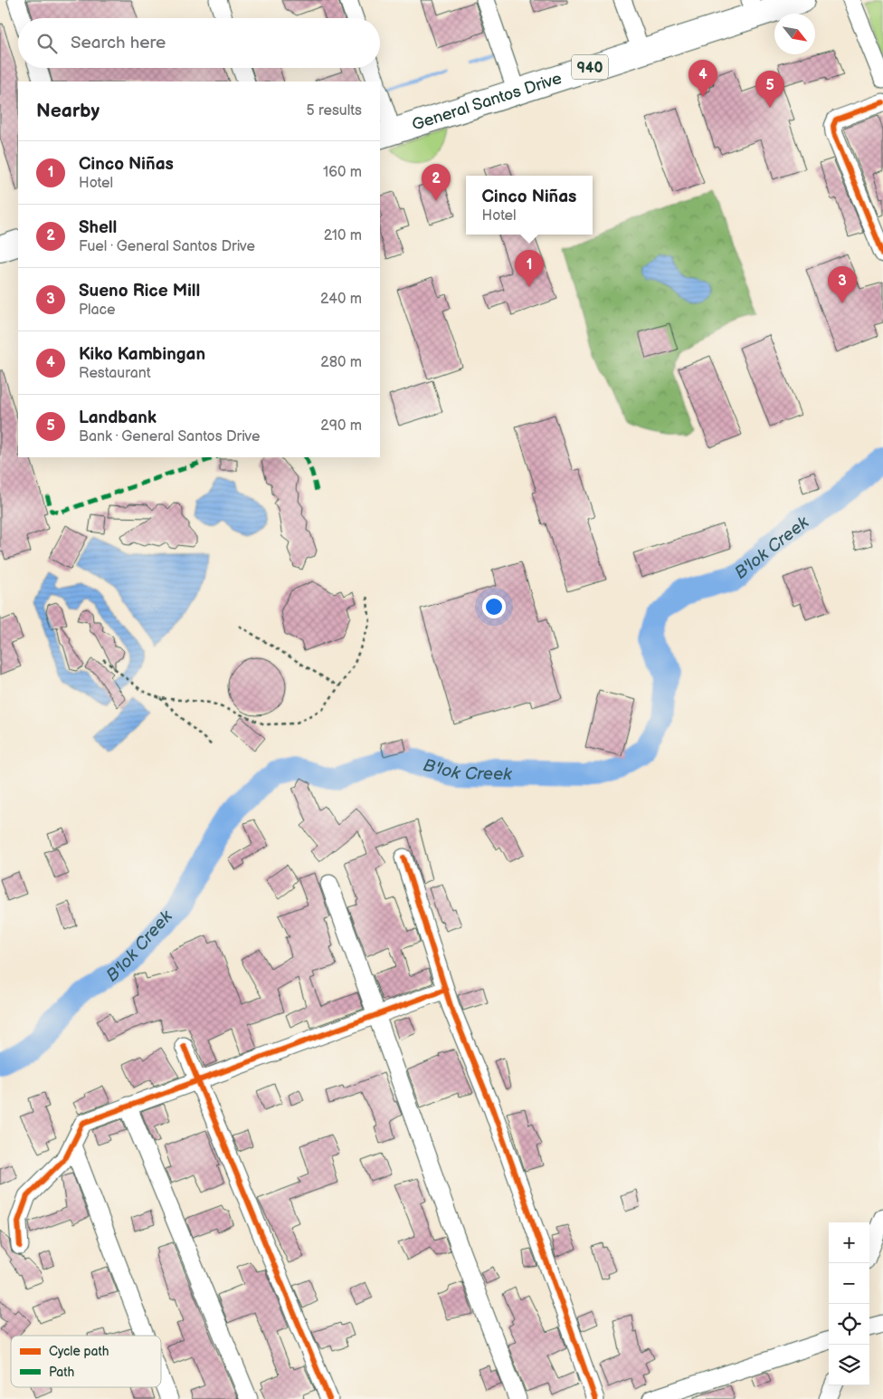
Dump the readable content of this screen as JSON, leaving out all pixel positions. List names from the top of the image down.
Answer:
{
  "streets": {
    "highway": ["940", "General Santos Drive"]
  },
  "water": ["B'lok Creek"],
  "legend": ["Cycle path", "Path"],
  "north": "bottom right",
  "page": {
    "search": "Search here",
    "pins": [
      "4",
      "5",
      "2",
      "1",
      "3"
    ],
    "heading": ["Nearby", "5 results"],
    "list": [
      {
        "mark": "1",
        "name": "Cinco Niñas",
        "note": "Hotel",
        "value": "160 m"
      },
      {
        "mark": "2",
        "name": "Shell",
        "note": "Fuel · General Santos Drive",
        "value": "210 m"
      },
      {
        "mark": "3",
        "name": "Sueno Rice Mill",
        "note": "Place",
        "value": "240 m"
      },
      {
        "mark": "4",
        "name": "Kiko Kambingan",
        "note": "Restaurant",
        "value": "280 m"
      },
      {
        "mark": "5",
        "name": "Landbank",
        "note": "Bank · General Santos Drive",
        "value": "290 m"
      }
    ],
    "popup": ["Cinco Niñas", "Hotel"],
    "map_buttons": ["+", "−"]
  }
}
